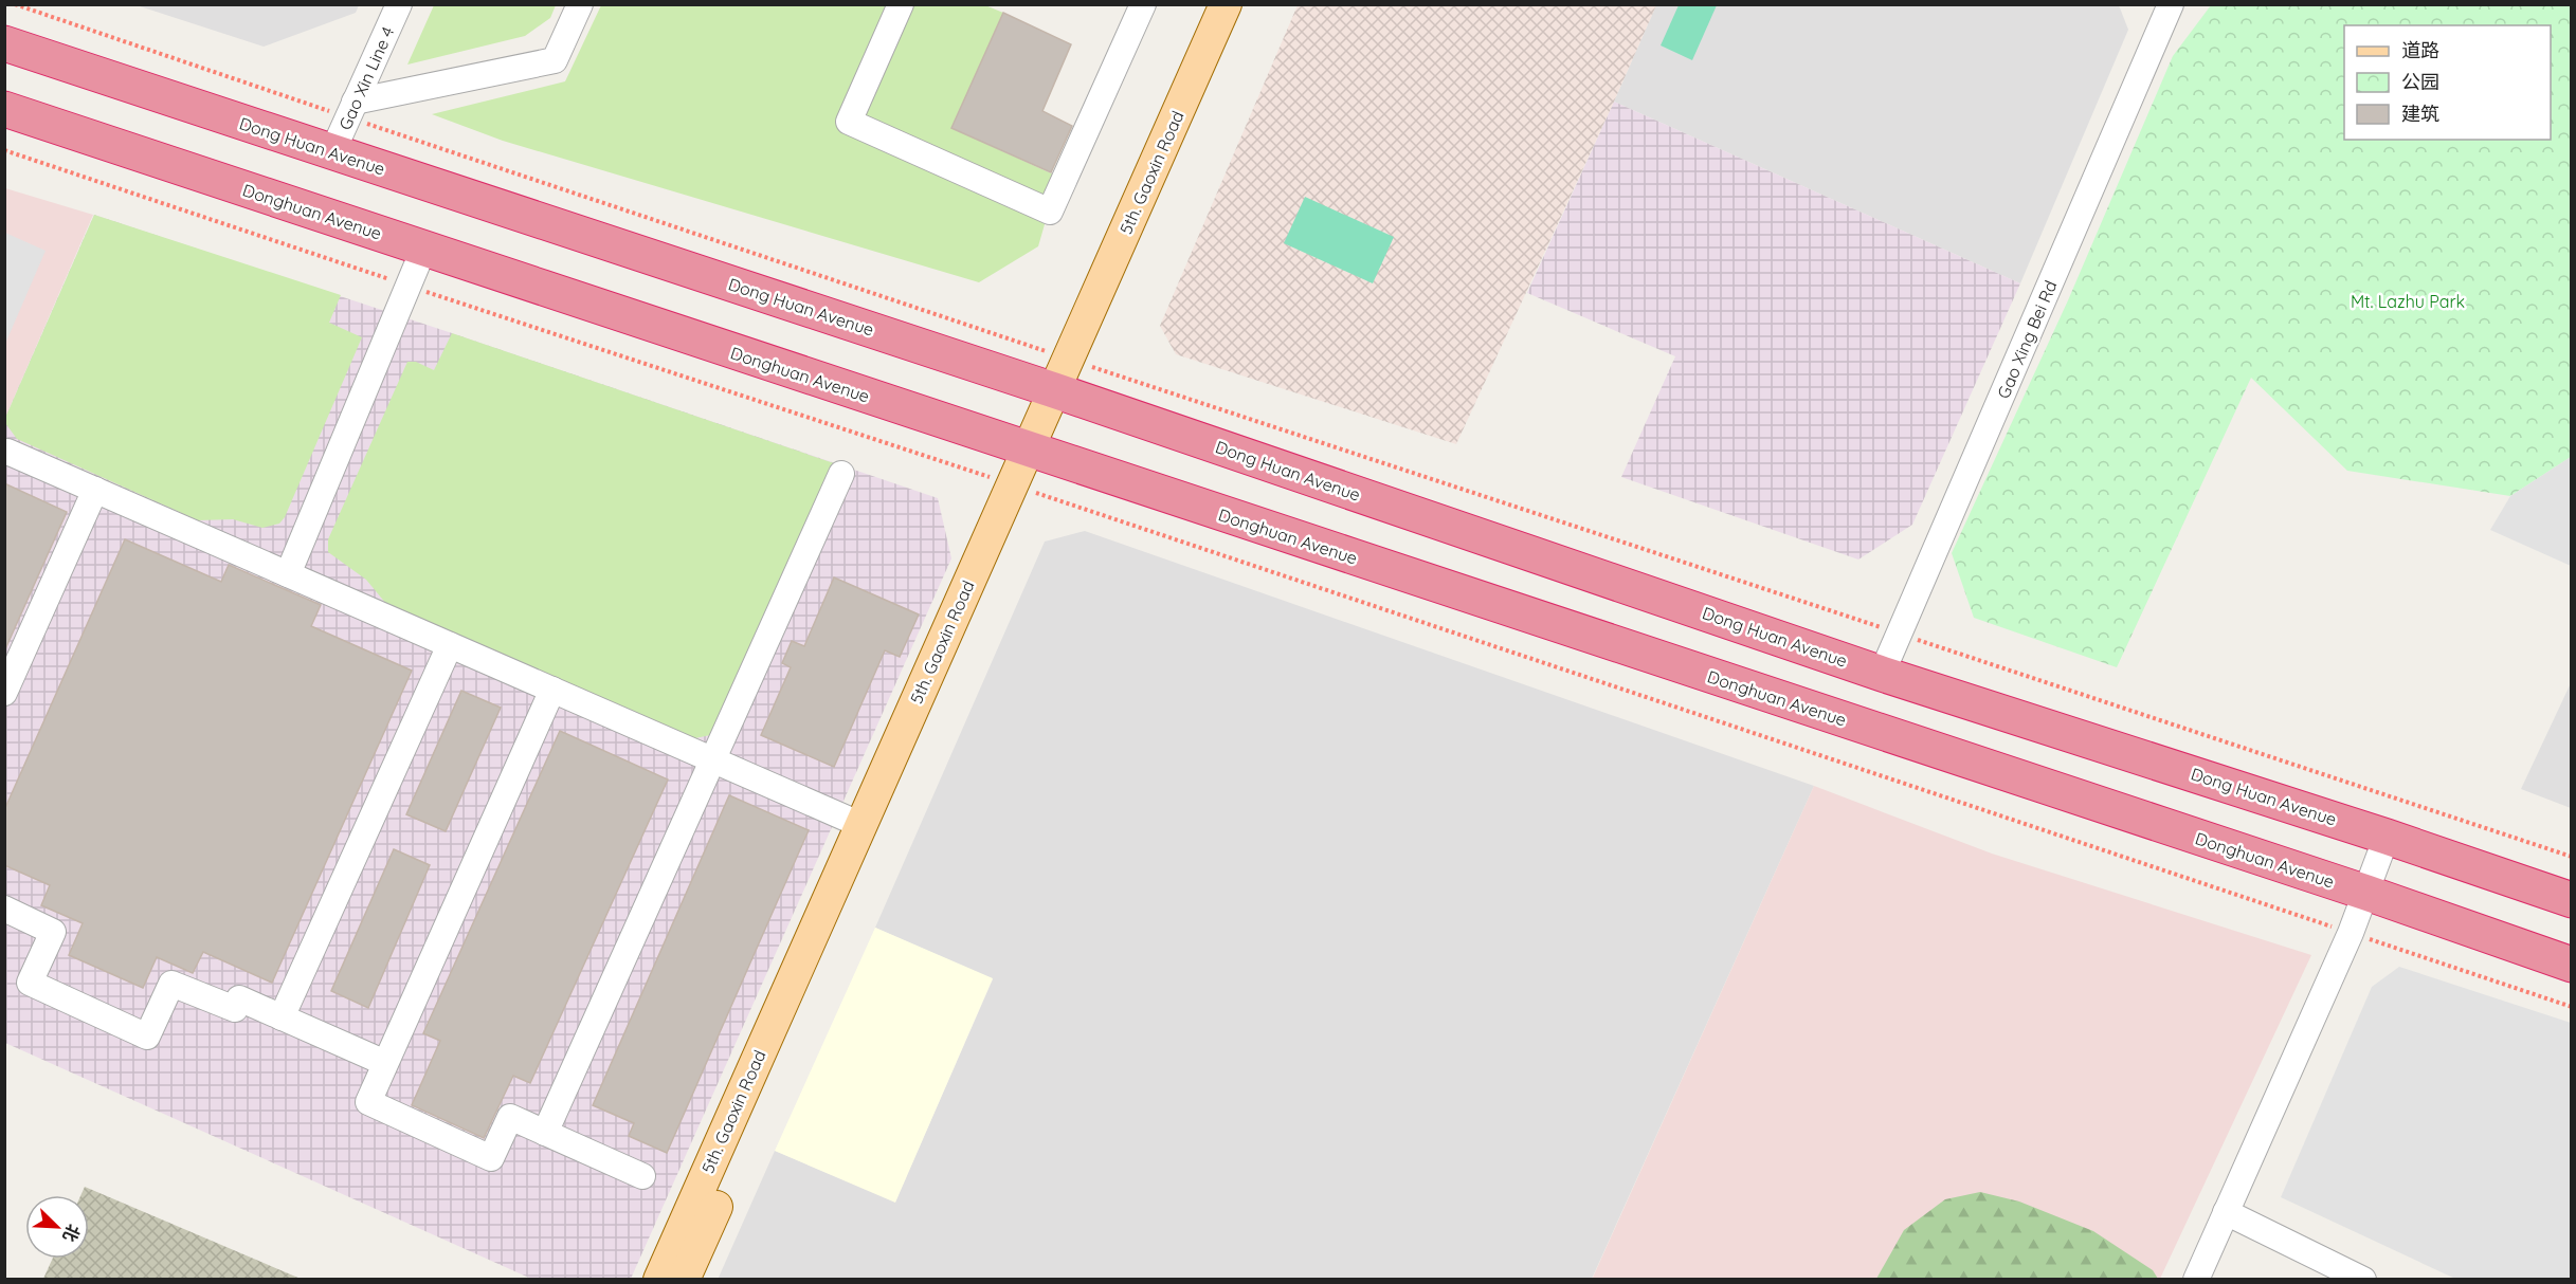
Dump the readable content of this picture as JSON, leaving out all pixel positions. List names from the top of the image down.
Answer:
{
  "streets": {
    "highway": ["Dong Huan Avenue", "Donghuan Avenue"],
    "main road": ["5th. Gaoxin Road"],
    "street": ["Gao Xin Line 4", "Gao Xing Bei Rd"]
  },
  "crossings": [
    ["Gao Xin Line 4", "Dong Huan Avenue"],
    ["Dong Huan Avenue", "5th. Gaoxin Road"],
    ["Dong Huan Avenue", "Gao Xing Bei Rd"],
    ["5th. Gaoxin Road", "Donghuan Avenue"]
  ],
  "parks": ["Mt. Lazhu Park"],
  "legend": ["道路", "公园", "建筑"],
  "north": "bottom right"
}
